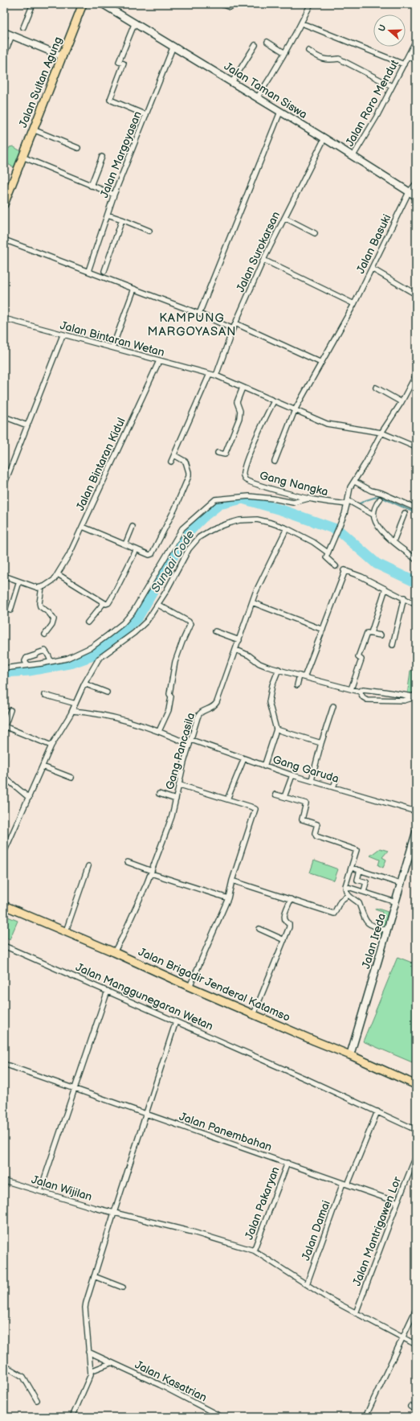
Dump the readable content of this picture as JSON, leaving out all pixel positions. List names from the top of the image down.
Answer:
{
  "streets": {
    "main road": [
      "Jalan Sultan Agung",
      "Jalan Taman Siswa",
      "Jalan Ireda",
      "Jalan Brigadir Jenderal Katamso"
    ],
    "street": [
      "Jalan Roro Mendut",
      "Jalan Margoyasan",
      "Jalan Basuki",
      "Jalan Surokarsan",
      "Jalan Bintaran Wetan",
      "Jalan Bintaran Kidul",
      "Gang Nangka",
      "Gang Pancasila",
      "Gang Garuda",
      "Jalan Manggunegaran Wetan",
      "Jalan Panembahan",
      "Jalan Wijilan",
      "Jalan Pakaryan",
      "Jalan Damai",
      "Jalan Mantrigawen Lor",
      "Jalan Kasatrian"
    ]
  },
  "crossings": [
    ["Jalan Taman Siswa", "Jalan Roro Mendut"],
    ["Jalan Taman Siswa", "Jalan Margoyasan"],
    ["Jalan Taman Siswa", "Jalan Basuki"],
    ["Jalan Taman Siswa", "Jalan Surokarsan"],
    ["Jalan Basuki", "Jalan Bintaran Wetan"],
    ["Jalan Surokarsan", "Jalan Bintaran Wetan"],
    ["Jalan Bintaran Wetan", "Jalan Bintaran Kidul"],
    ["Jalan Bintaran Wetan", "Gang Nangka"],
    ["Gang Pancasila", "Gang Garuda"],
    ["Gang Pancasila", "Jalan Brigadir Jenderal Katamso"],
    ["Jalan Ireda", "Jalan Brigadir Jenderal Katamso"],
    ["Jalan Manggunegaran Wetan", "Jalan Damai"],
    ["Jalan Panembahan", "Jalan Pakaryan"],
    ["Jalan Panembahan", "Jalan Damai"],
    ["Jalan Panembahan", "Jalan Mantrigawen Lor"],
    ["Jalan Wijilan", "Jalan Pakaryan"],
    ["Jalan Wijilan", "Jalan Damai"],
    ["Jalan Wijilan", "Jalan Mantrigawen Lor"]
  ],
  "districts": ["KAMPUNG MARGOYASAN"],
  "water": ["Sungai Code"],
  "north": "left"
}
